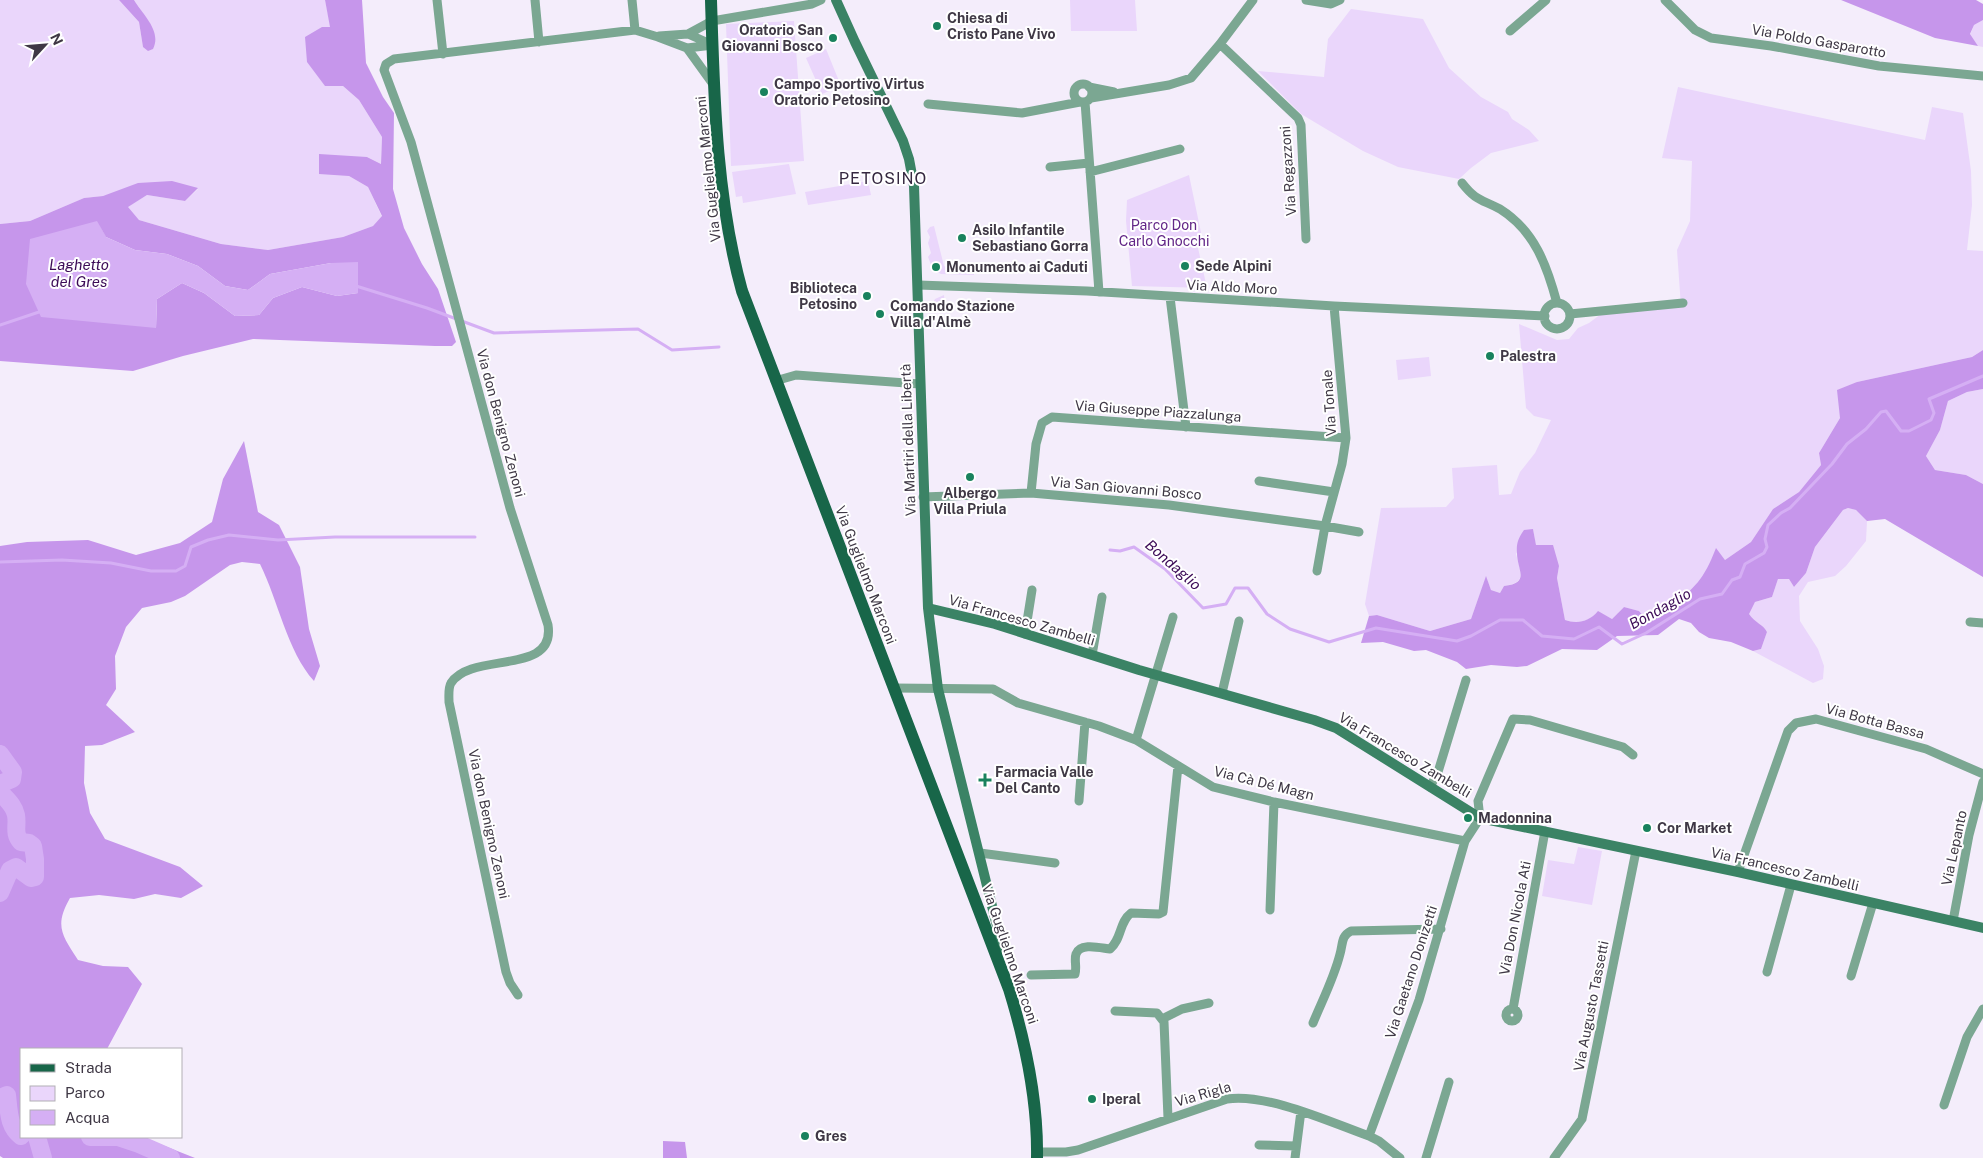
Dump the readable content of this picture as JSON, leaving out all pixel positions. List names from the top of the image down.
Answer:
{
  "streets": {
    "main road": ["Via Guglielmo Marconi", "Via Martiri della Libertà", "Via Francesco Zambelli"],
    "street": [
      "Via Poldo Gasparotto",
      "Via Regazzoni",
      "Via Aldo Moro",
      "Via Tonale",
      "Via Giuseppe Piazzalunga",
      "Via don Benigno Zenoni",
      "Via San Giovanni Bosco",
      "Via Botta Bassa",
      "Via Cà Dé Magn",
      "Via Lepanto",
      "Via Don Nicola Ati",
      "Via Gaetano Donizetti",
      "Via Augusto Tassetti",
      "Via Rigla"
    ]
  },
  "crossings": [
    ["Via Guglielmo Marconi", "Via don Benigno Zenoni"],
    ["Via Guglielmo Marconi", "Via Martiri della Libertà"],
    ["Via Guglielmo Marconi", "Via Cà Dé Magn"],
    ["Via Guglielmo Marconi", "Via Rigla"],
    ["Via Aldo Moro", "Via Tonale"],
    ["Via Aldo Moro", "Via Martiri della Libertà"],
    ["Via Tonale", "Via Giuseppe Piazzalunga"],
    ["Via Tonale", "Via San Giovanni Bosco"],
    ["Via Giuseppe Piazzalunga", "Via San Giovanni Bosco"],
    ["Via Martiri della Libertà", "Via San Giovanni Bosco"],
    ["Via Martiri della Libertà", "Via Francesco Zambelli"],
    ["Via Martiri della Libertà", "Via Cà Dé Magn"],
    ["Via Francesco Zambelli", "Via Botta Bassa"],
    ["Via Francesco Zambelli", "Via Lepanto"],
    ["Via Francesco Zambelli", "Via Don Nicola Ati"],
    ["Via Francesco Zambelli", "Via Gaetano Donizetti"],
    ["Via Francesco Zambelli", "Via Augusto Tassetti"],
    ["Via Cà Dé Magn", "Via Gaetano Donizetti"],
    ["Via Gaetano Donizetti", "Via Rigla"]
  ],
  "districts": ["PETOSINO"],
  "water": ["Laghetto del Gres", "Bondaglio"],
  "parks": ["Parco Don Carlo Gnocchi"],
  "places": {
    "other": [
      "Chiesa di Cristo Pane Vivo",
      "Oratorio San Giovanni Bosco",
      "Campo Sportivo Virtus Oratorio Petosino",
      "Asilo Infantile Sebastiano Gorra",
      "Sede Alpini",
      "Monumento ai Caduti",
      "Biblioteca Petosino",
      "Comando Stazione Villa d'Almè",
      "Palestra",
      "Albergo Villa Priula",
      "Madonnina",
      "Cor Market",
      "Iperal",
      "Gres"
    ],
    "health": ["Farmacia Valle Del Canto"]
  },
  "legend": ["Strada", "Parco", "Acqua"],
  "north": "top right"
}
